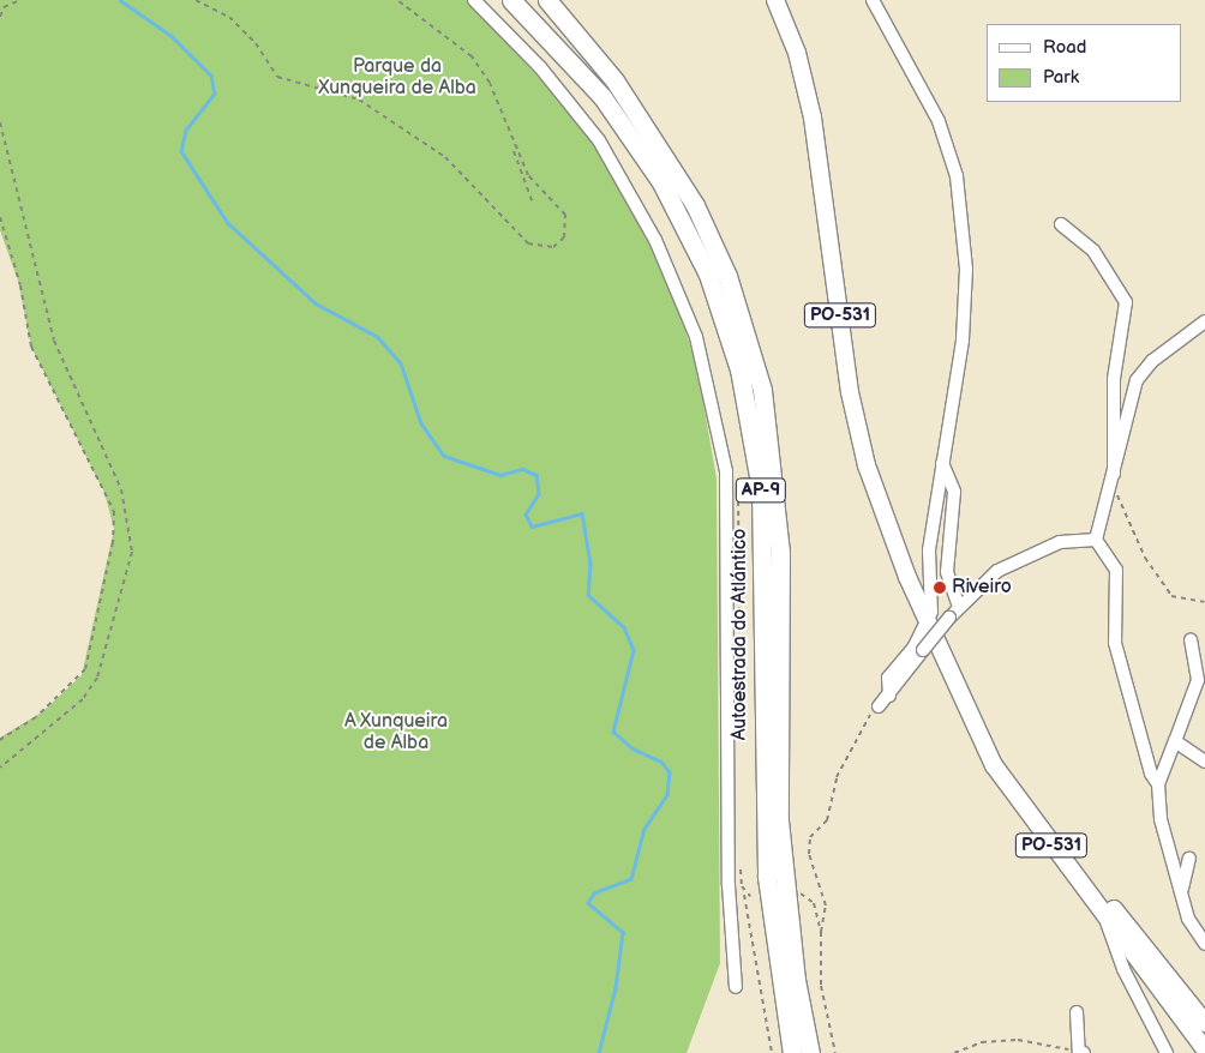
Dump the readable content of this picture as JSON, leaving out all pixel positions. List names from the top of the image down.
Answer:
{
  "streets": {
    "highway": ["AP-9", "Autoestrada do Atlántico"],
    "main road": ["PO-531"]
  },
  "parks": ["Parque da Xunqueira de Alba", "A Xunqueira de Alba"],
  "places": ["Riveiro"],
  "legend": ["Road", "Park"]
}
